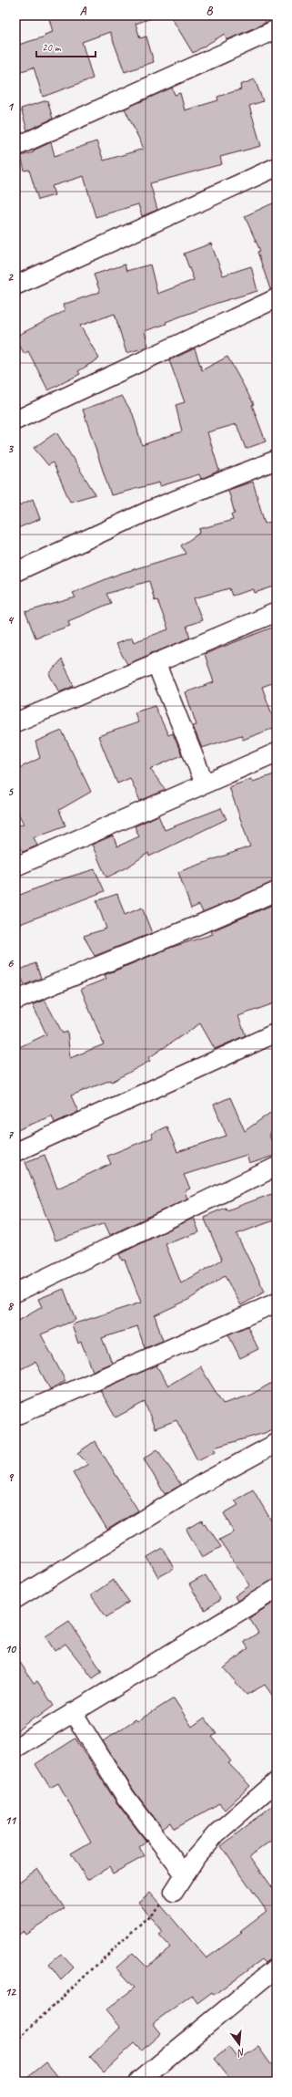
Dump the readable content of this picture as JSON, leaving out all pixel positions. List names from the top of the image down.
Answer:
{
  "scale_bar": "20 m",
  "north": "bottom",
  "grid": {
    "columns": ["A", "B"],
    "rows": [
      "1",
      "2",
      "3",
      "4",
      "5",
      "6",
      "7",
      "8",
      "9",
      "10",
      "11",
      "12"
    ]
  }
}
